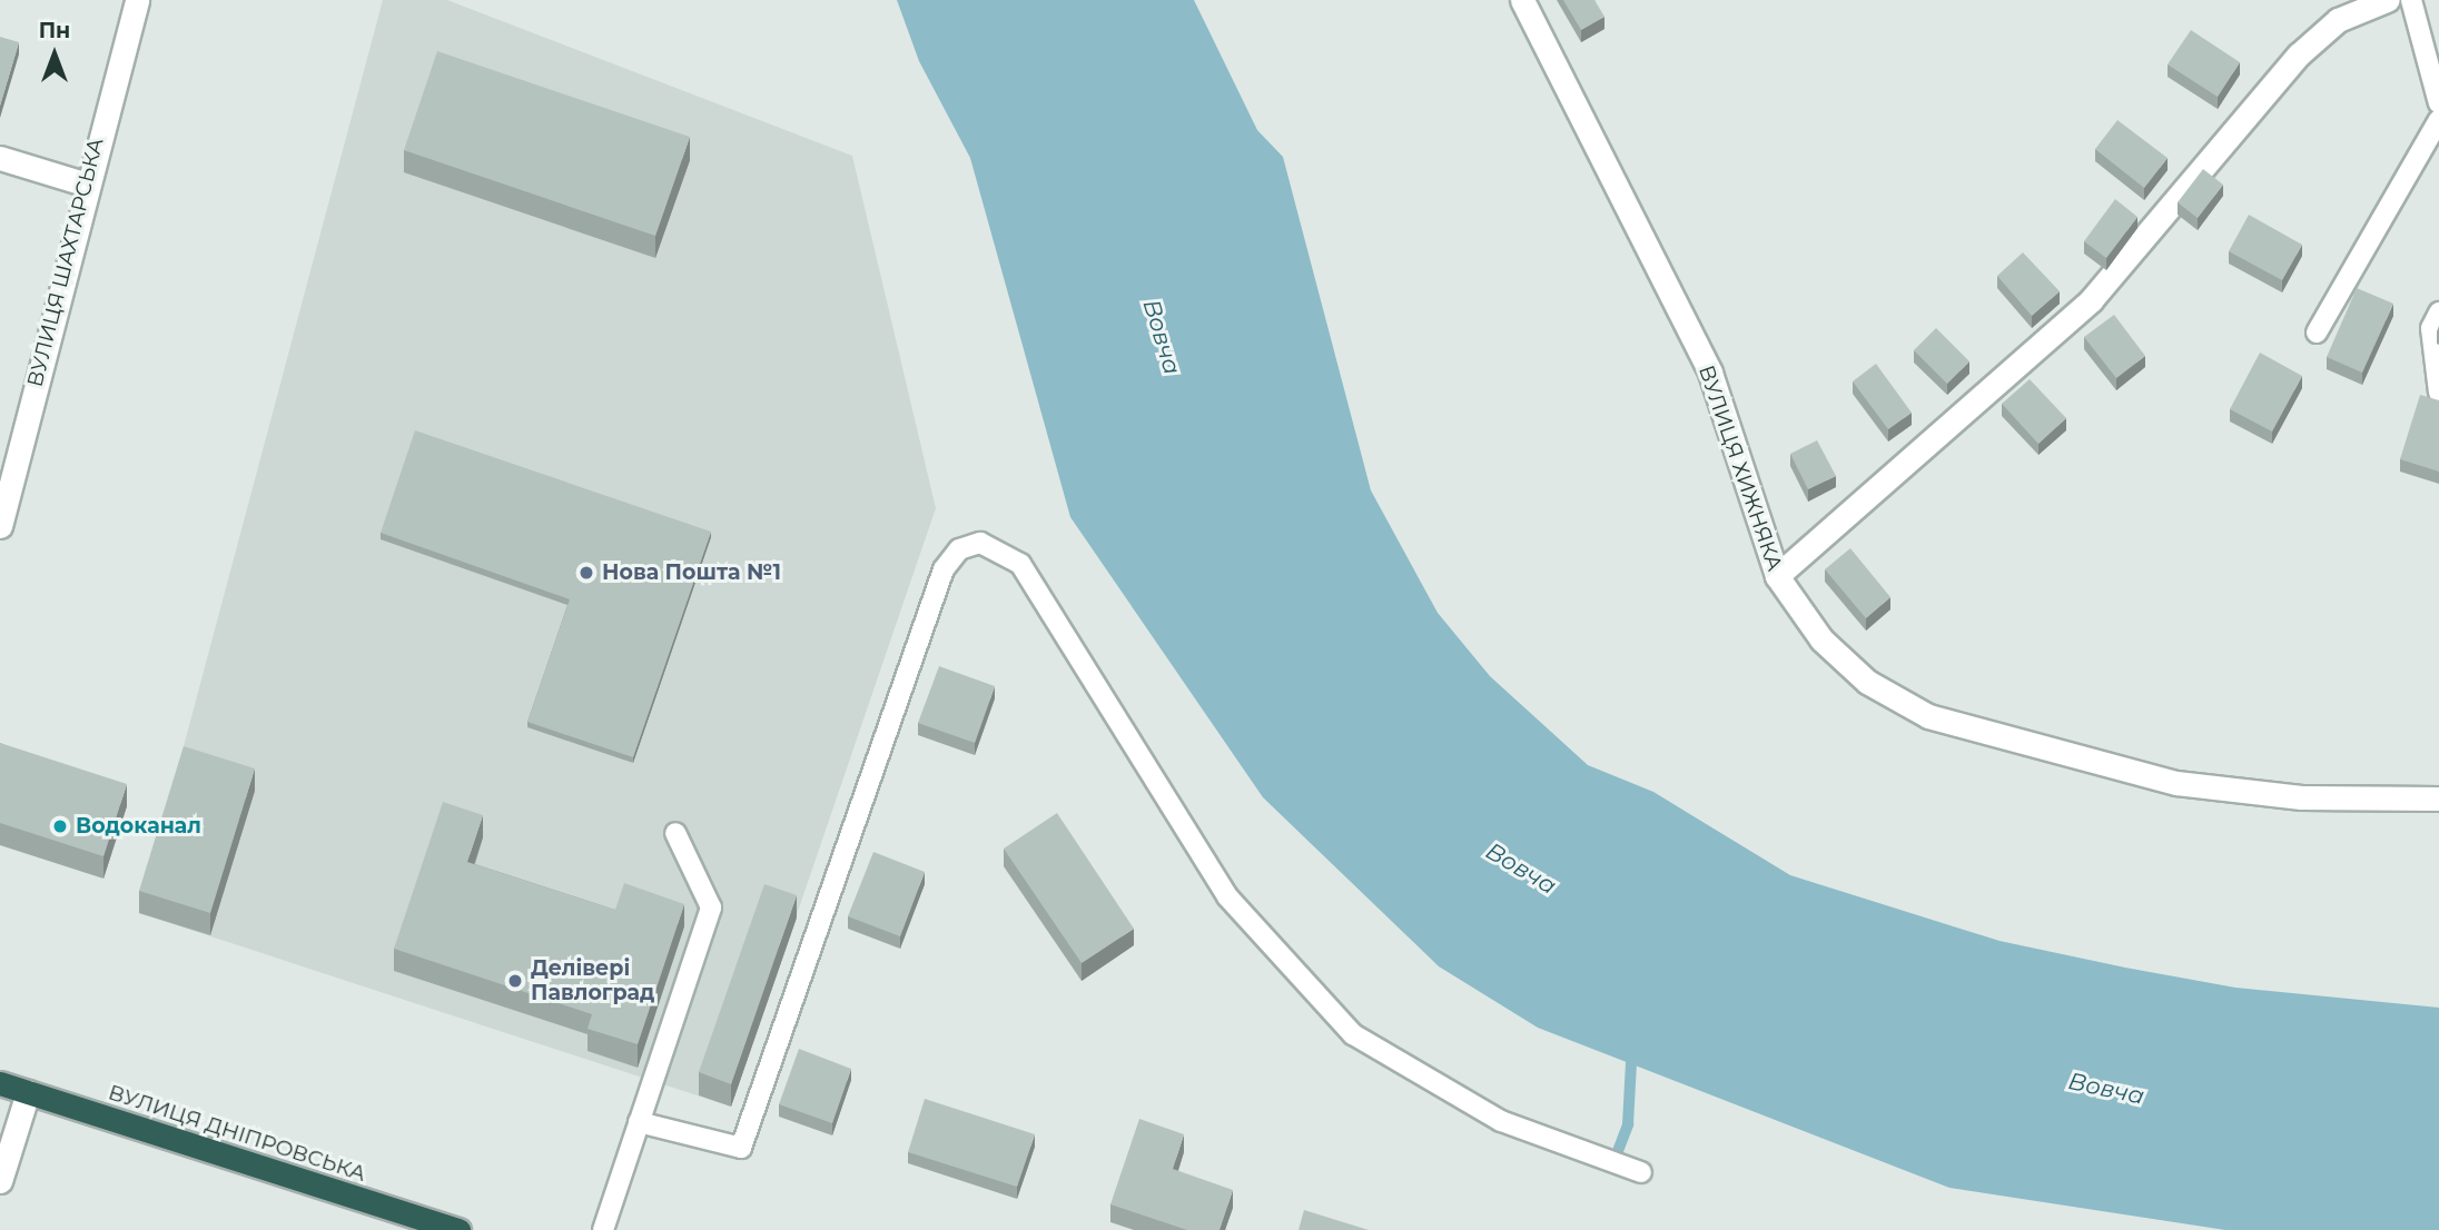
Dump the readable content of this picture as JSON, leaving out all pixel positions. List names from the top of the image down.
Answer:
{
  "streets": {
    "highway": ["ВУЛИЦЯ ДНІПРОВСЬКА"],
    "street": ["ВУЛИЦЯ ШАХТАРСЬКА", "ВУЛИЦЯ ХИЖНЯКА"]
  },
  "water": ["Вовча"],
  "places": ["Нова Пошта №1", "Водоканал", "Делівері Павлоград"],
  "north": "top"
}
